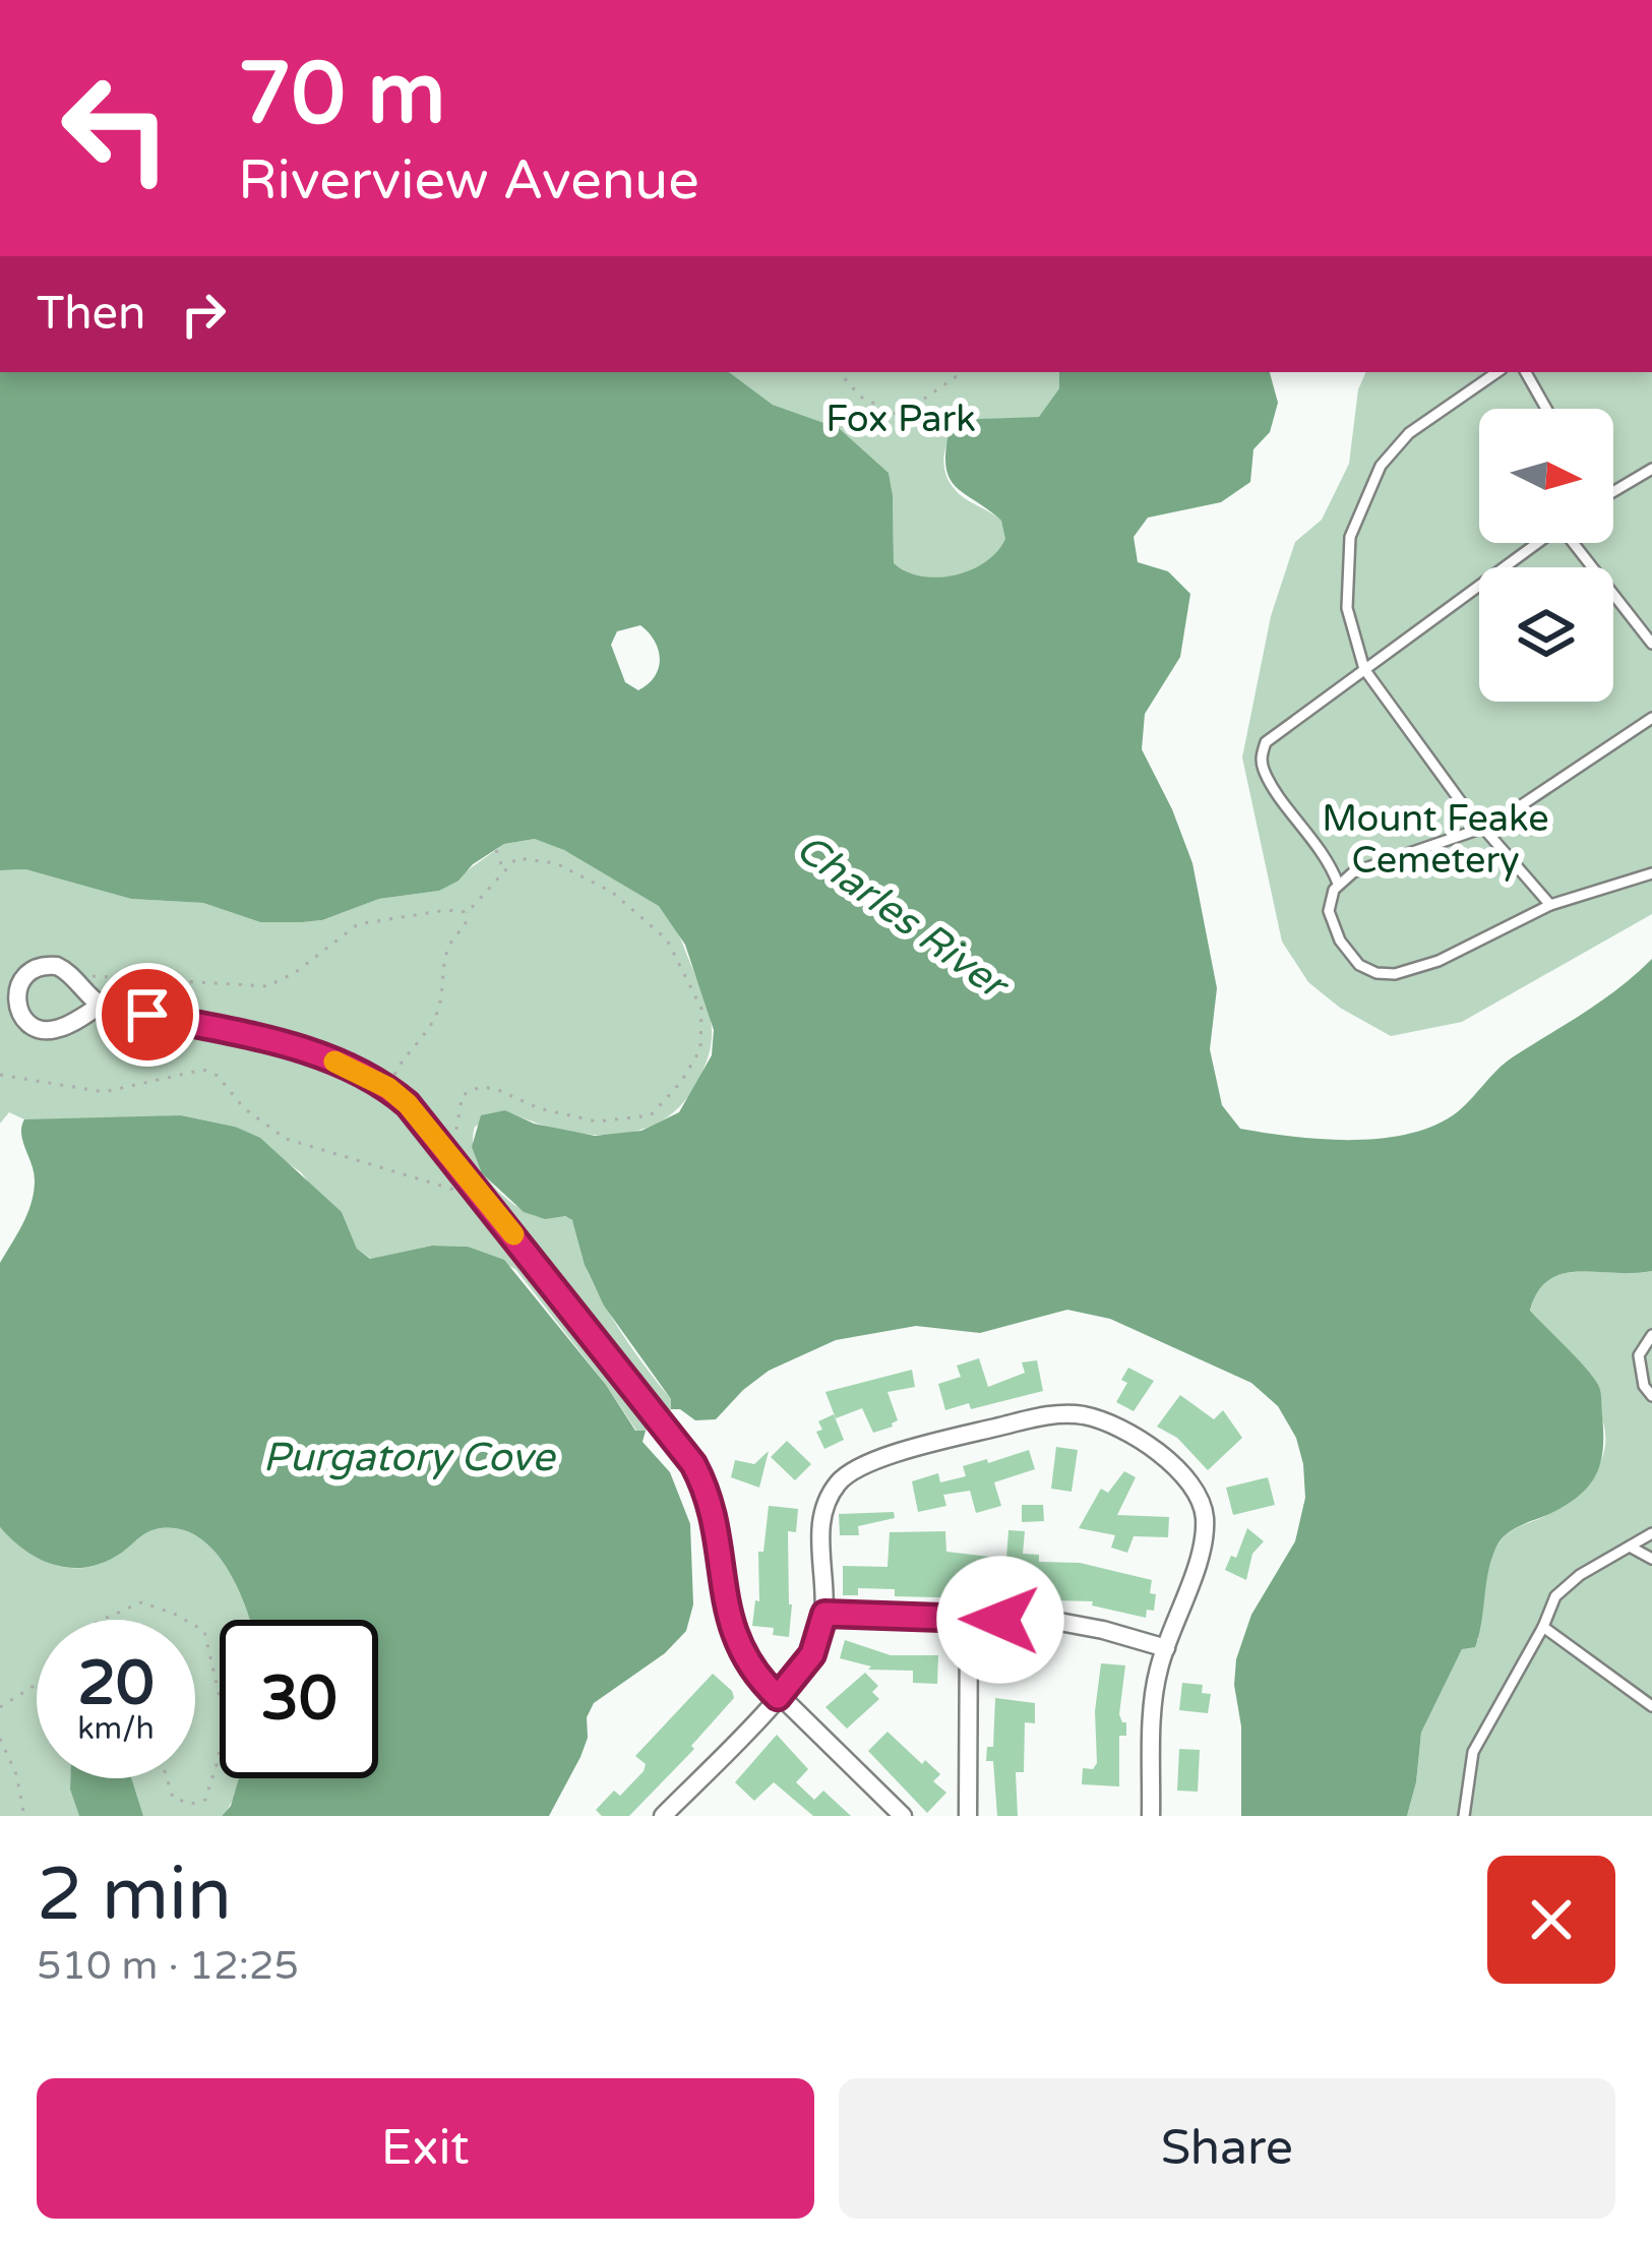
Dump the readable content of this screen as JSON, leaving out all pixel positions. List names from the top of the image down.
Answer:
{
  "water": ["Charles River", "Purgatory Cove"],
  "parks": ["Fox Park", "Mount Feake Cemetery"],
  "north": "right",
  "page": {
    "turn": ["70 m", "Riverview Avenue"],
    "then": "Then",
    "speed": "20 km/h",
    "limit": "30",
    "heading": ["2 min", "510 m · 12:25"],
    "buttons": ["Exit", "Share"]
  }
}
